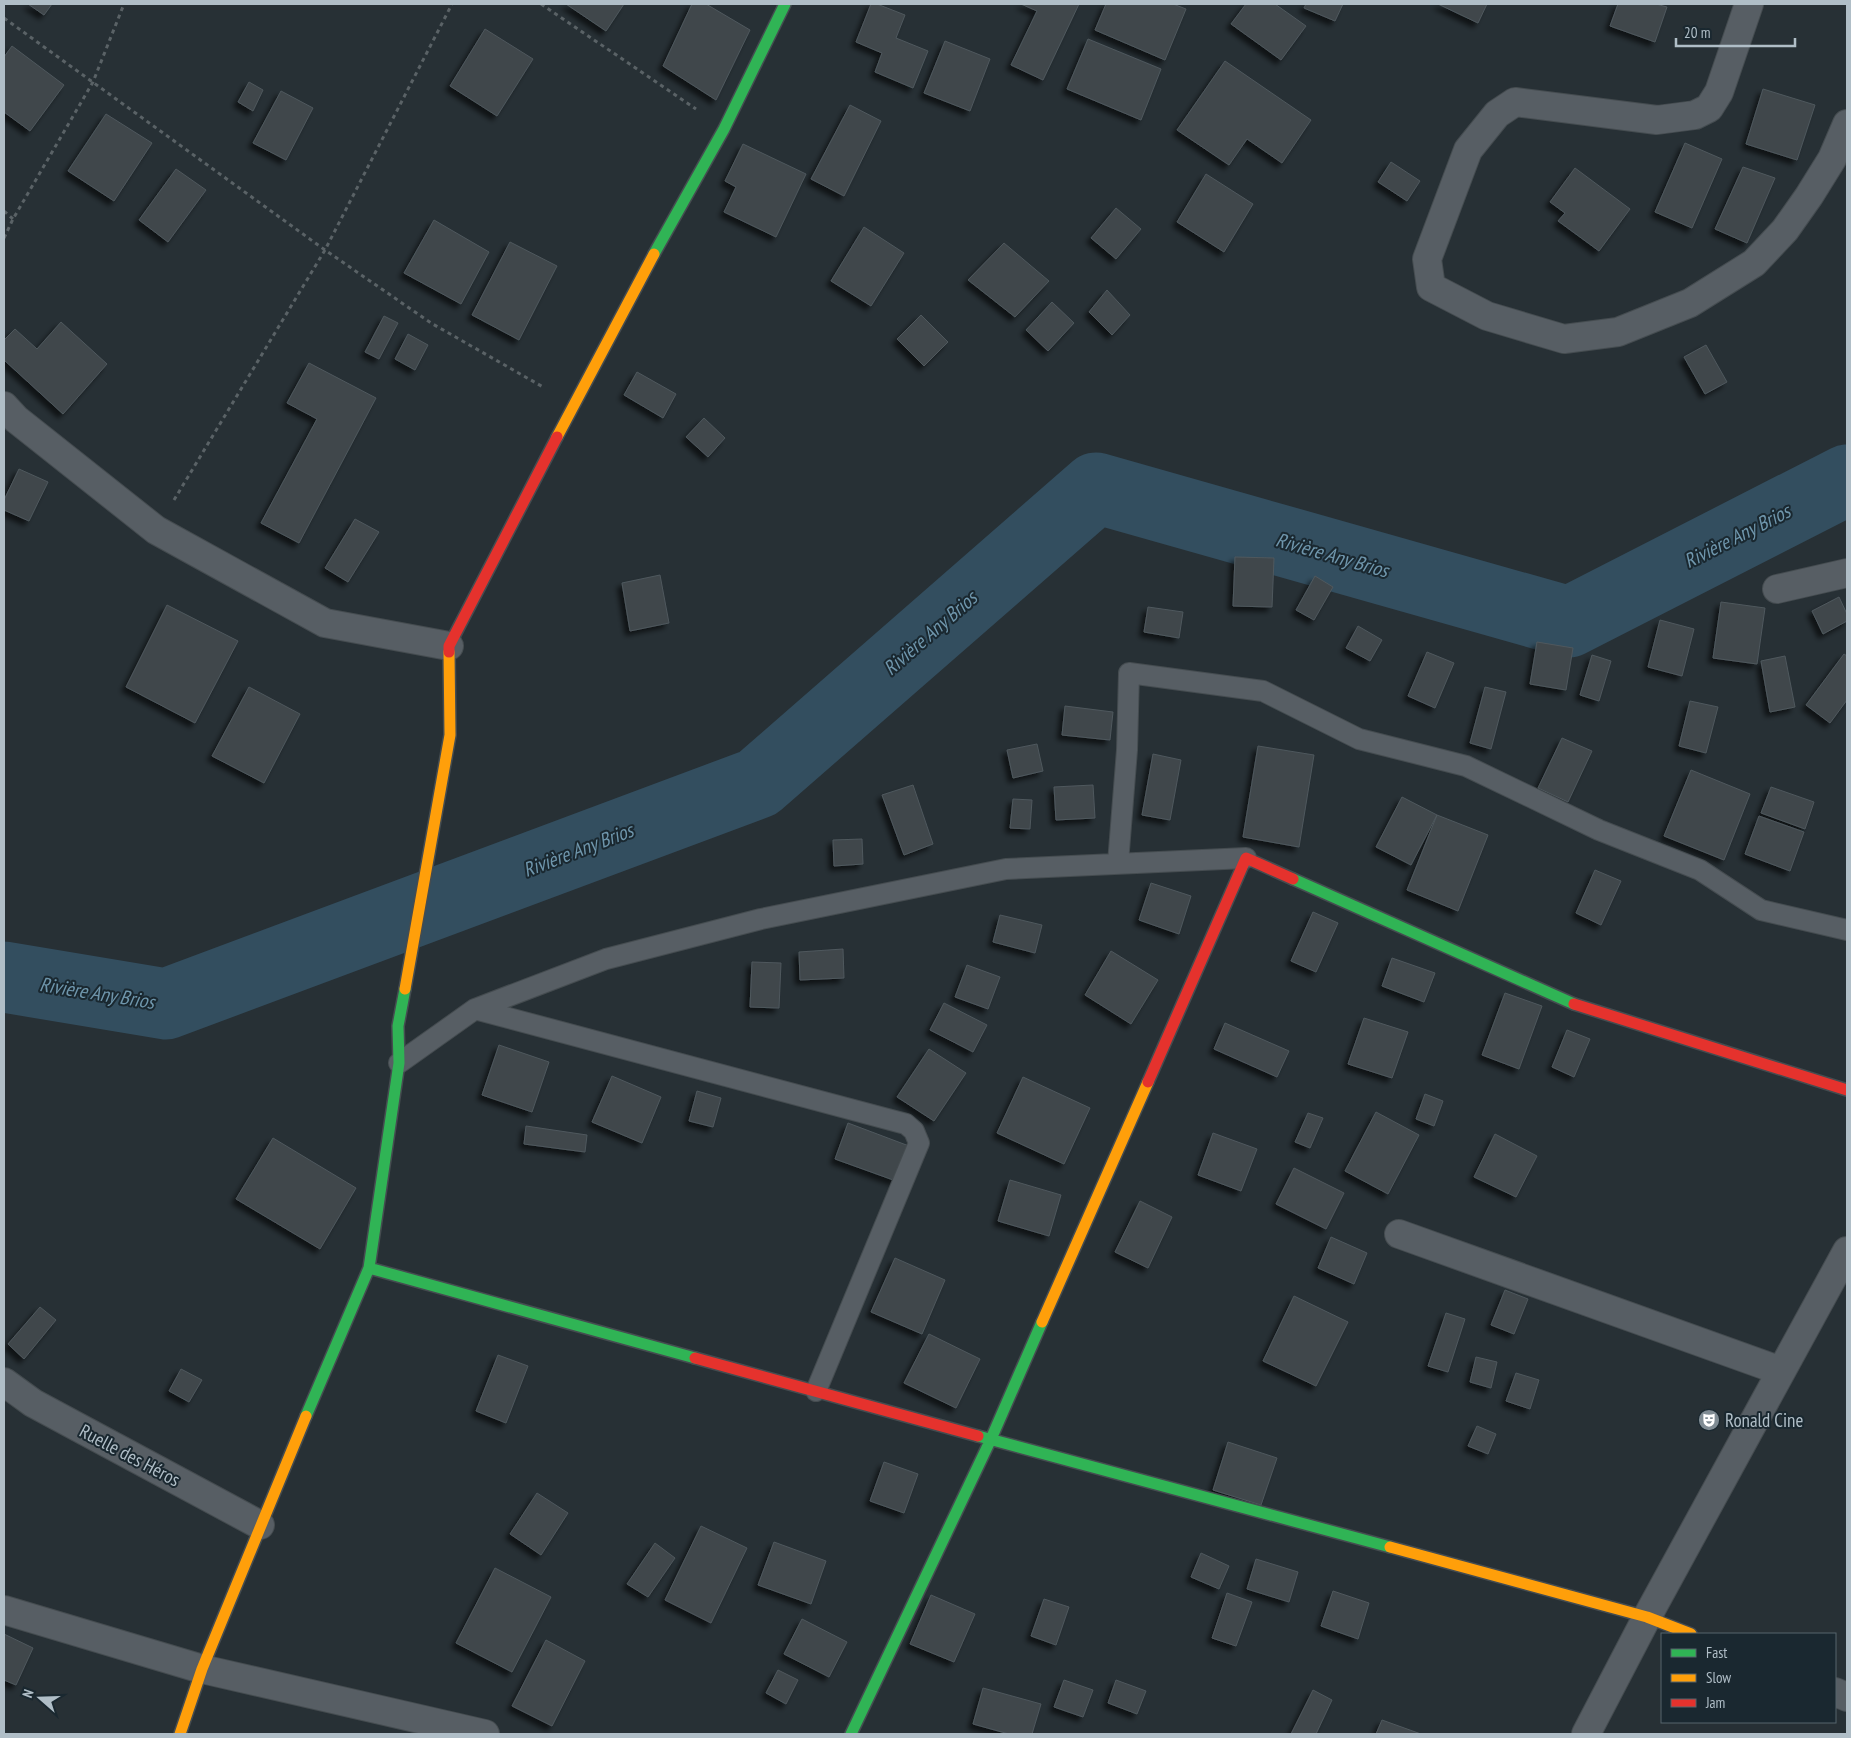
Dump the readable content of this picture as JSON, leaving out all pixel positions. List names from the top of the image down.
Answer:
{
  "streets": {
    "street": ["Ruelle des Héros"]
  },
  "water": ["Rivière Any Brios"],
  "places": {
    "theatre": ["Ronald Cine"]
  },
  "legend": ["Fast", "Slow", "Jam"],
  "scale_bar": "20 m",
  "north": "left"
}
